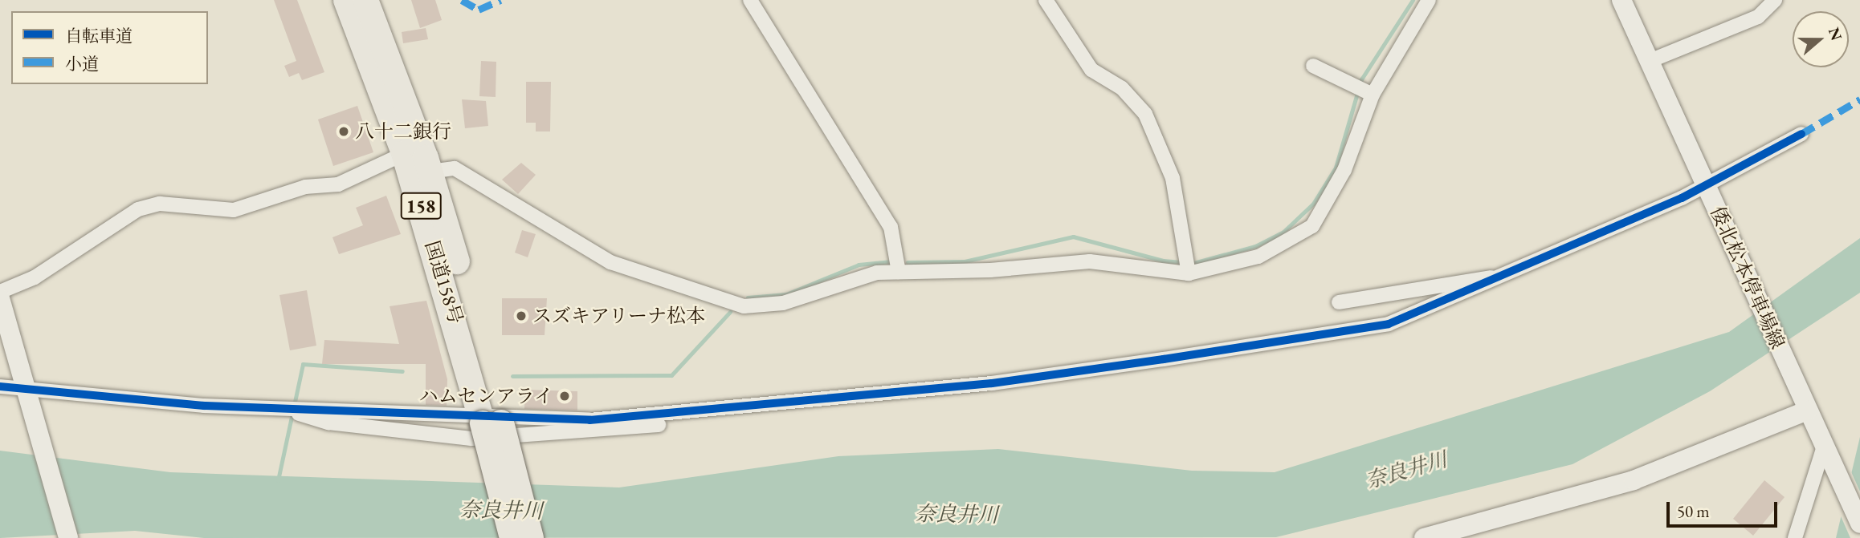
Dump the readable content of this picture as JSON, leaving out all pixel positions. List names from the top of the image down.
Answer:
{
  "streets": {
    "highway": ["158", "国道158号"],
    "street": ["倭北松本停車場線"]
  },
  "water": ["奈良井川"],
  "places": ["八十二銀行", "スズキアリーナ松本", "ハムセンアライ"],
  "legend": ["自転車道", "小道"],
  "scale_bar": "50 m",
  "north": "right"
}
